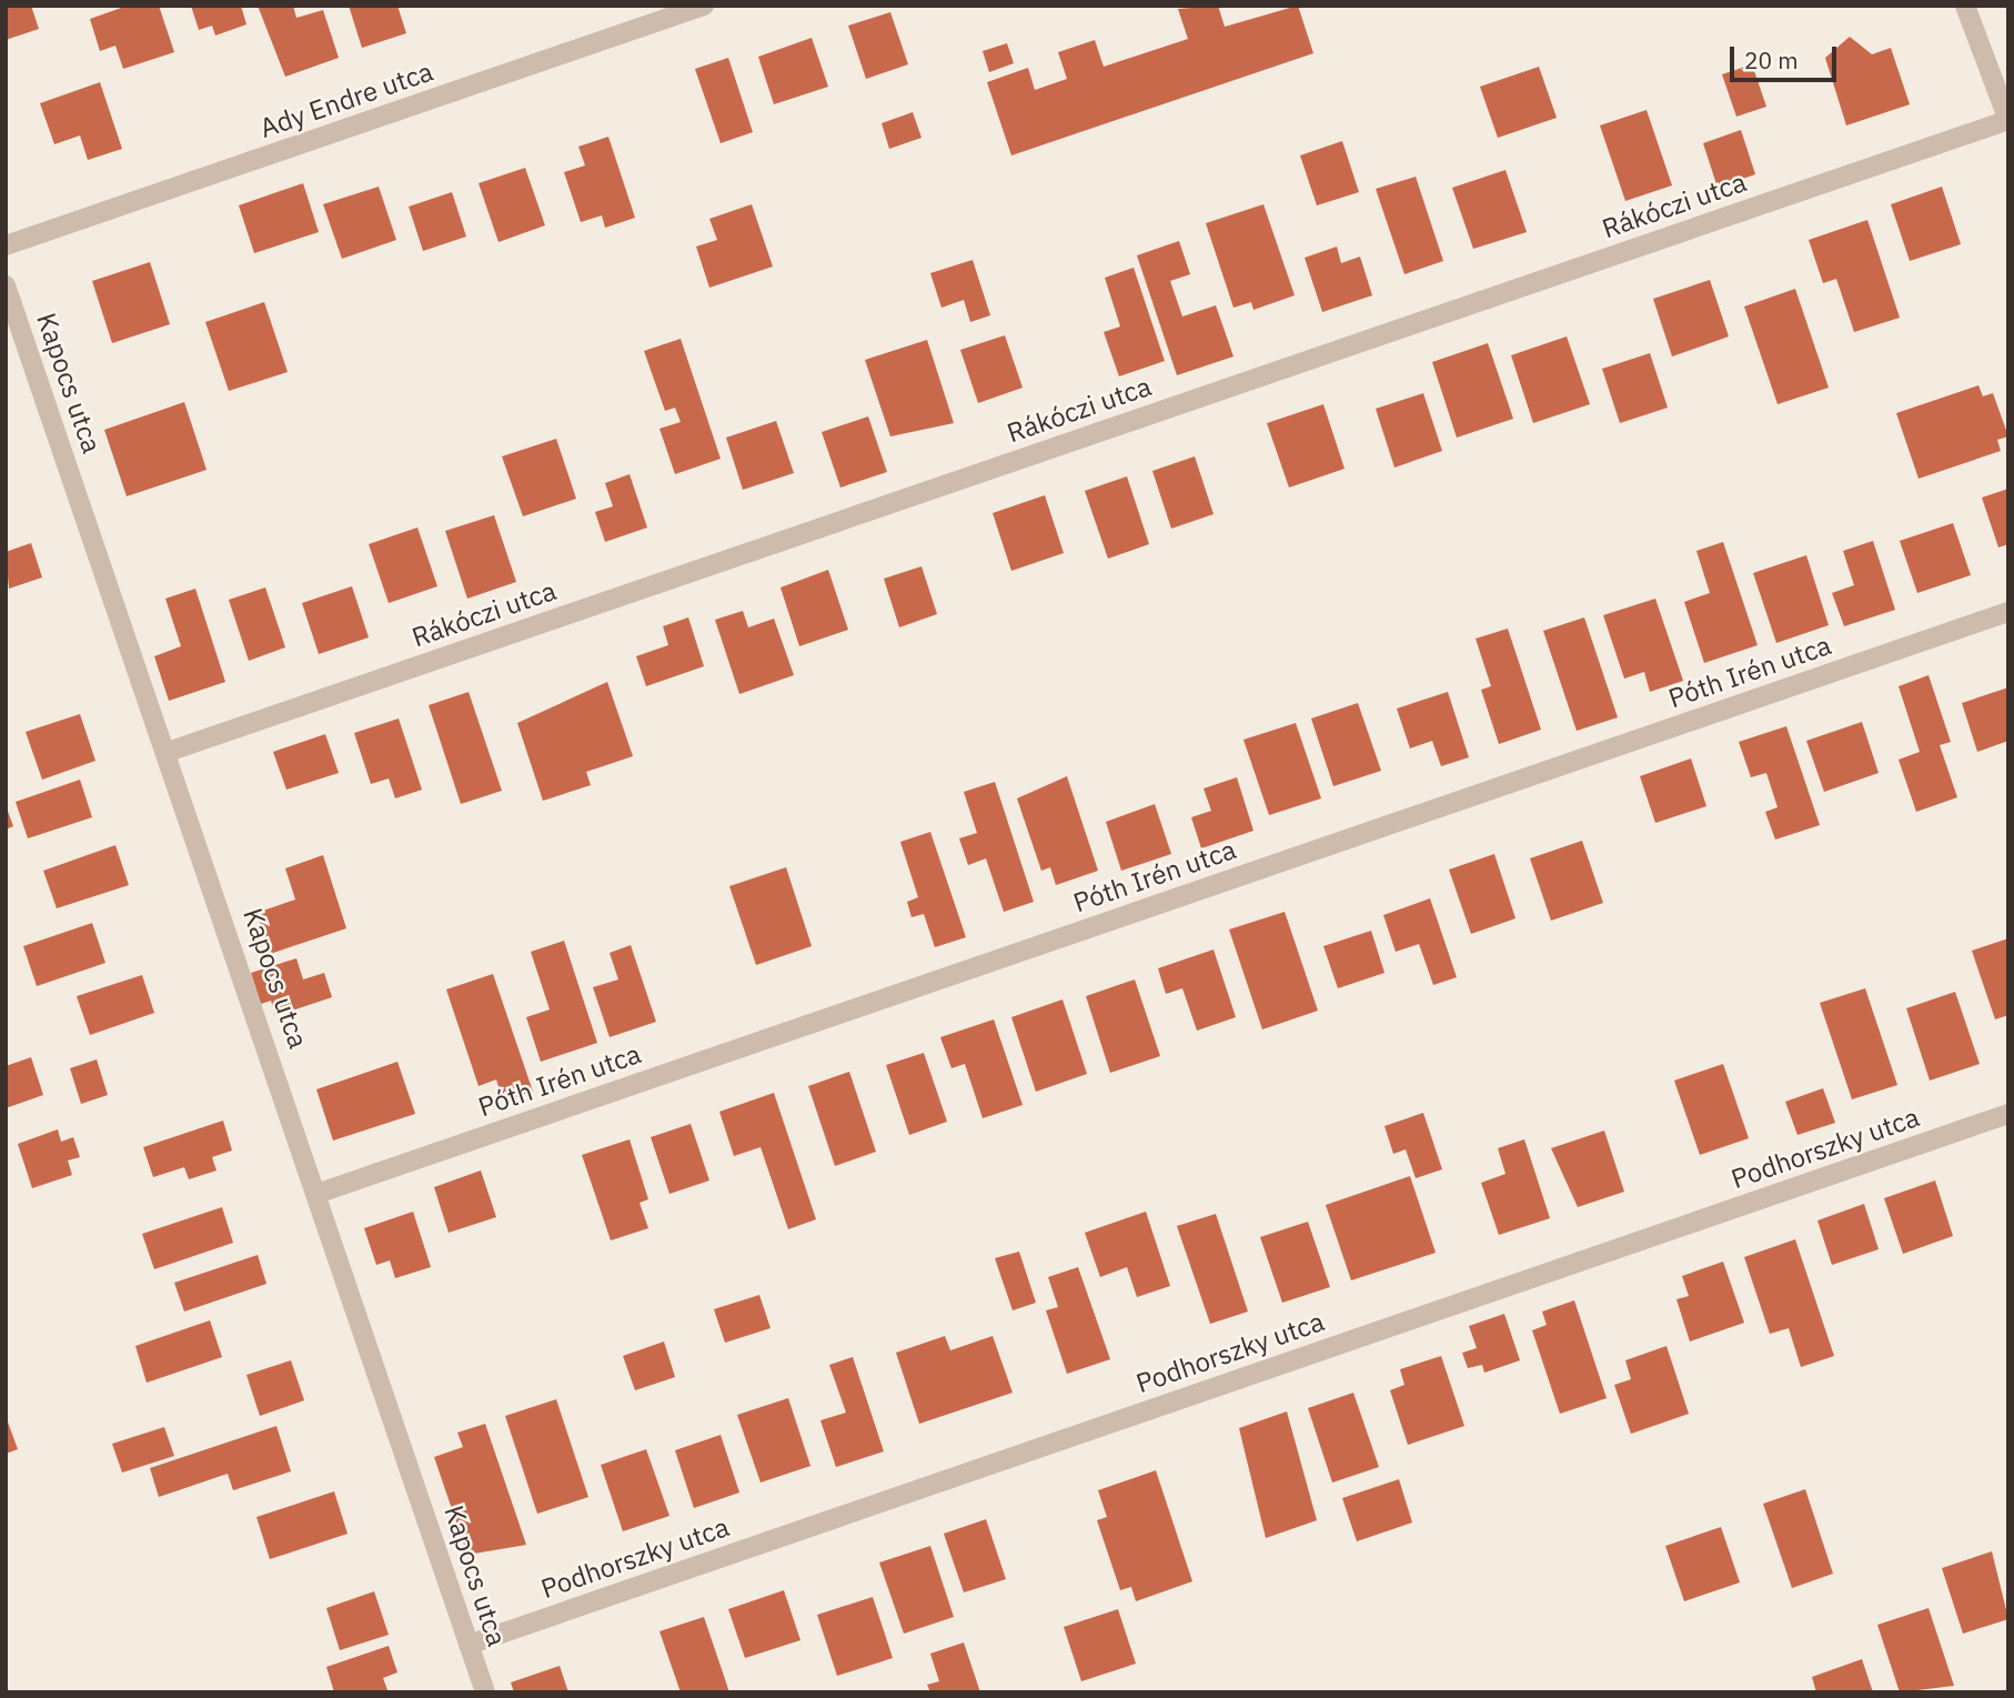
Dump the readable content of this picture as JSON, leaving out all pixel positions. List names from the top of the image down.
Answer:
{
  "streets": {
    "street": [
      "Ady Endre utca",
      "Rákóczi utca",
      "Kapocs utca",
      "Póth Irén utca",
      "Podhorszky utca"
    ]
  },
  "crossings": [
    ["Rákóczi utca", "Kapocs utca"],
    ["Kapocs utca", "Póth Irén utca"],
    ["Kapocs utca", "Podhorszky utca"]
  ],
  "scale_bar": "20 m"
}
